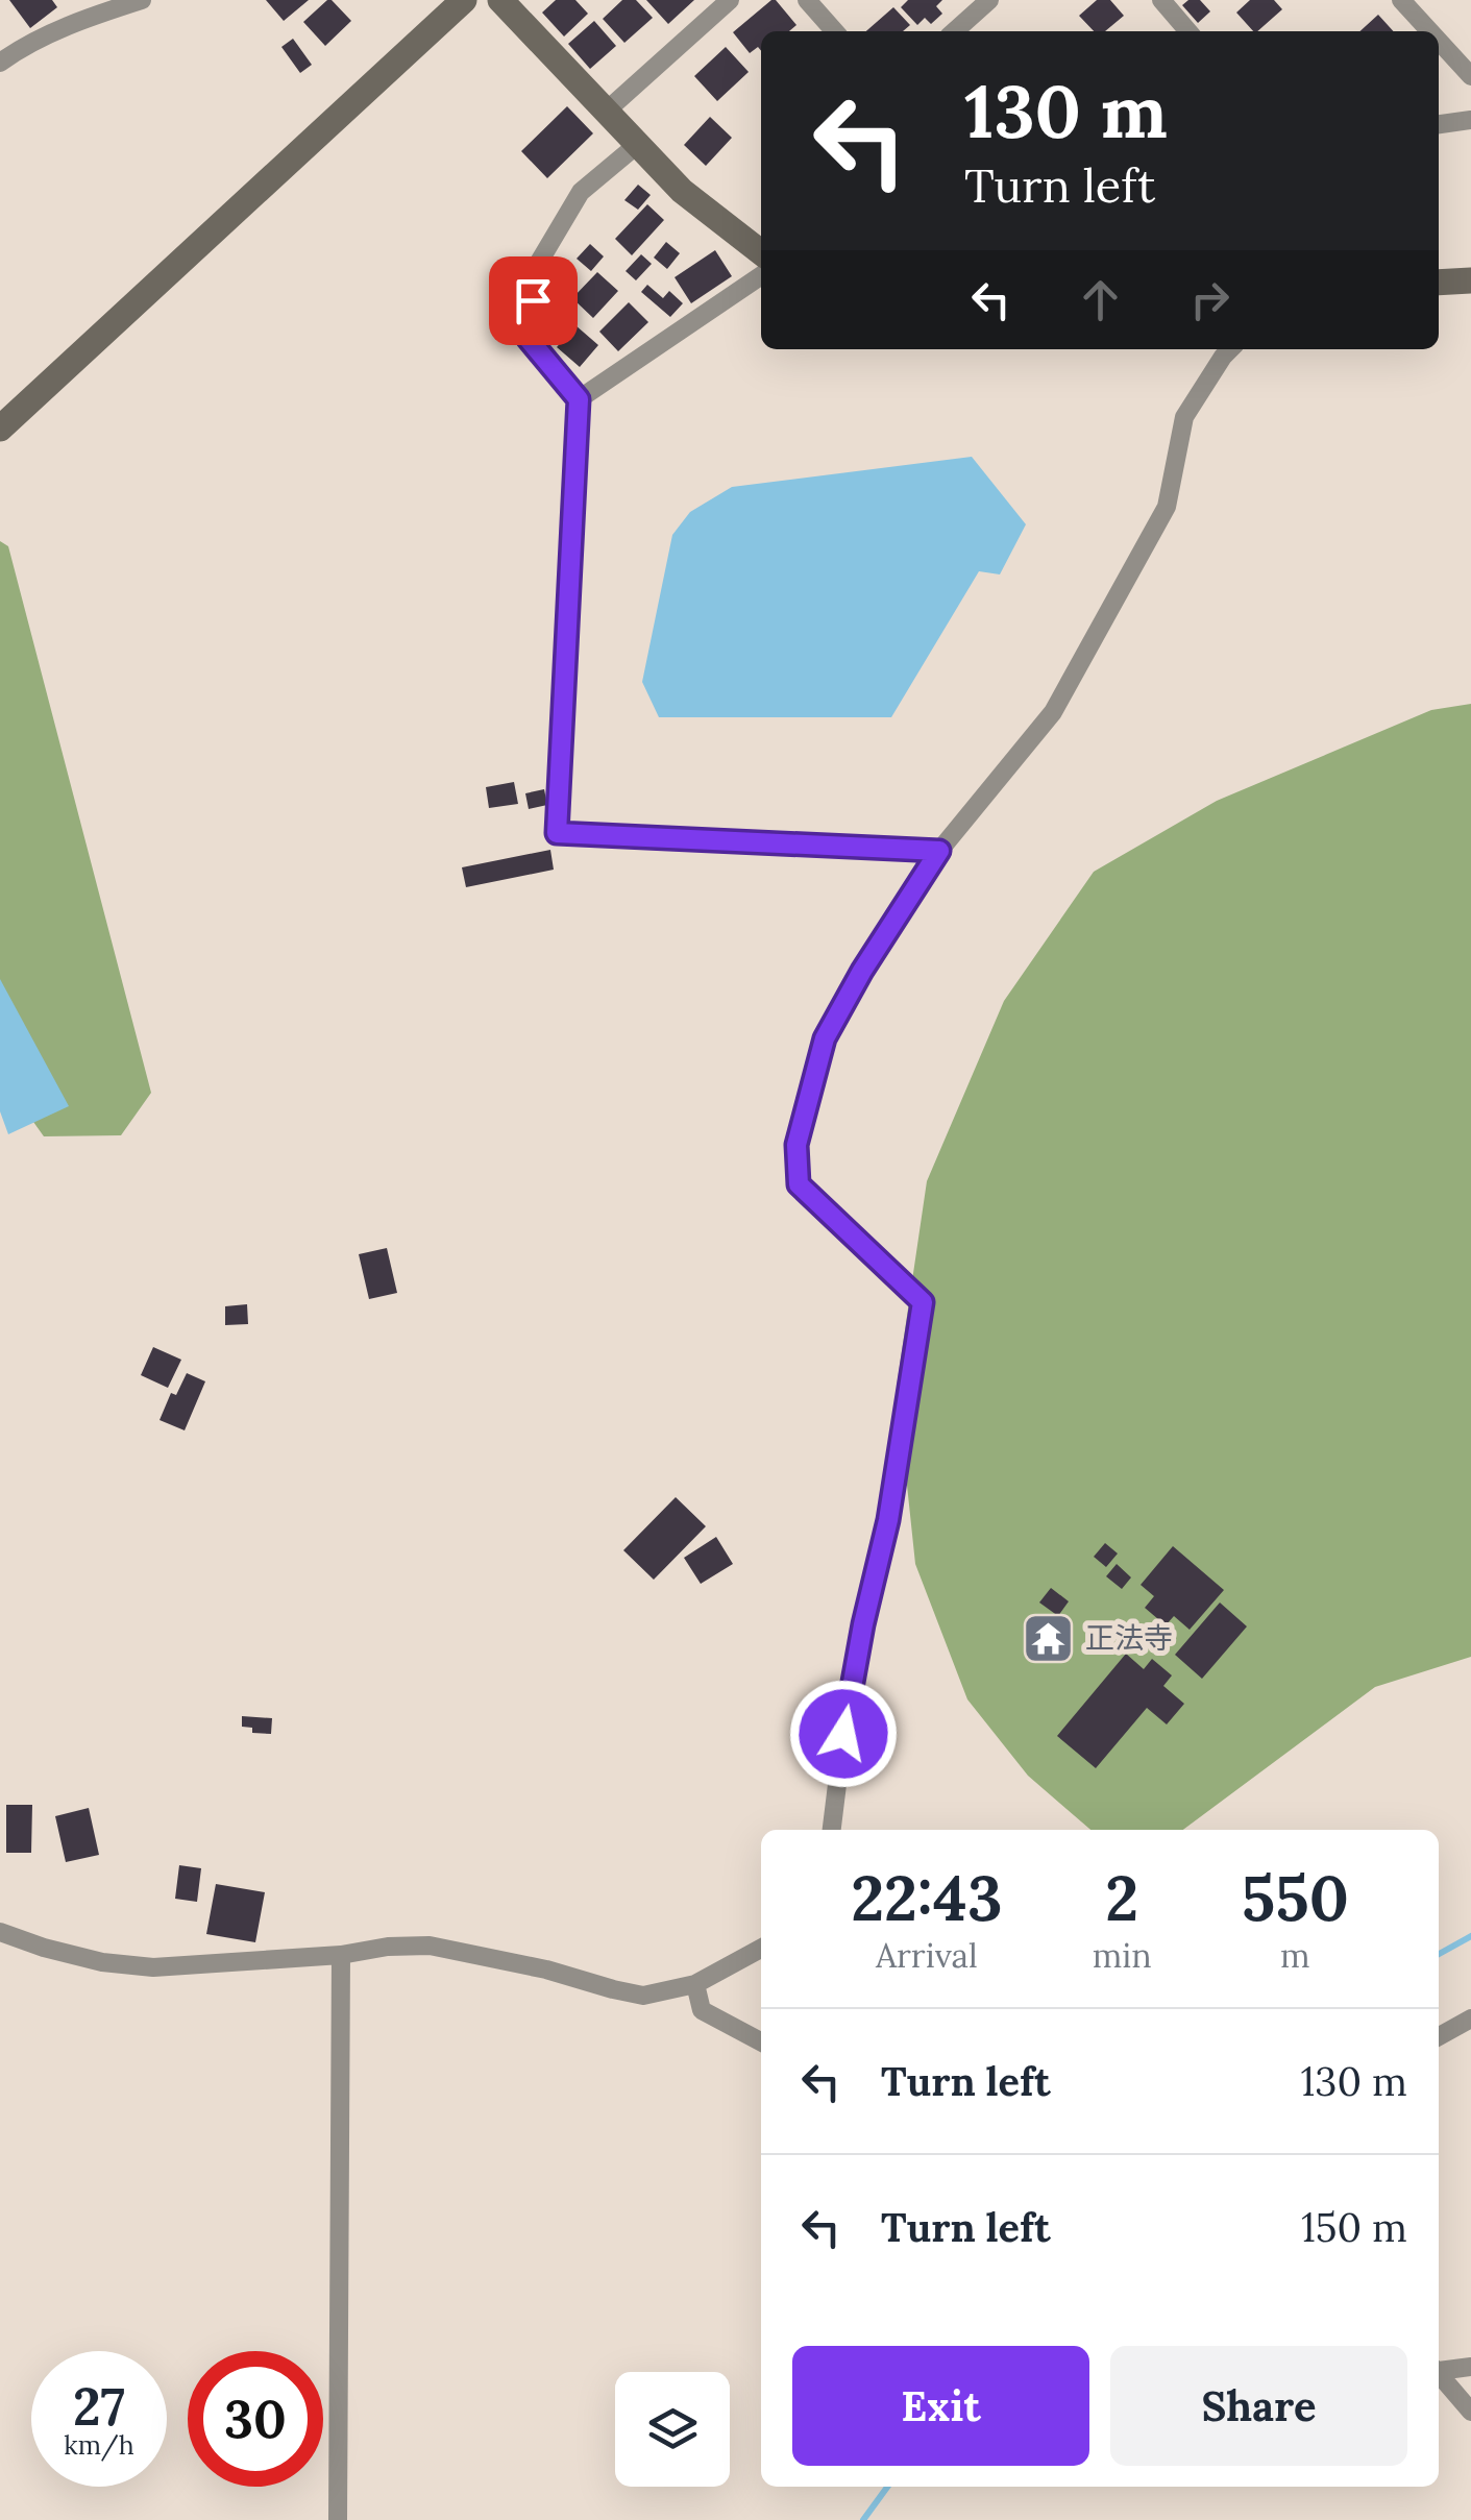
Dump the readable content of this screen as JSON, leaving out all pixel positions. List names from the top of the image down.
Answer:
{
  "places": {
    "temple": ["正法寺"]
  },
  "page": {
    "turn": ["130 m", "Turn left"],
    "eta": [
      "22:43",
      "Arrival",
      "2",
      "min",
      "550",
      "m"
    ],
    "list": [
      {
        "name": "Turn left",
        "value": "130 m"
      },
      {
        "name": "Turn left",
        "value": "150 m"
      }
    ],
    "buttons": ["Exit", "Share"],
    "speed": "27 km/h",
    "limit": "30"
  }
}
